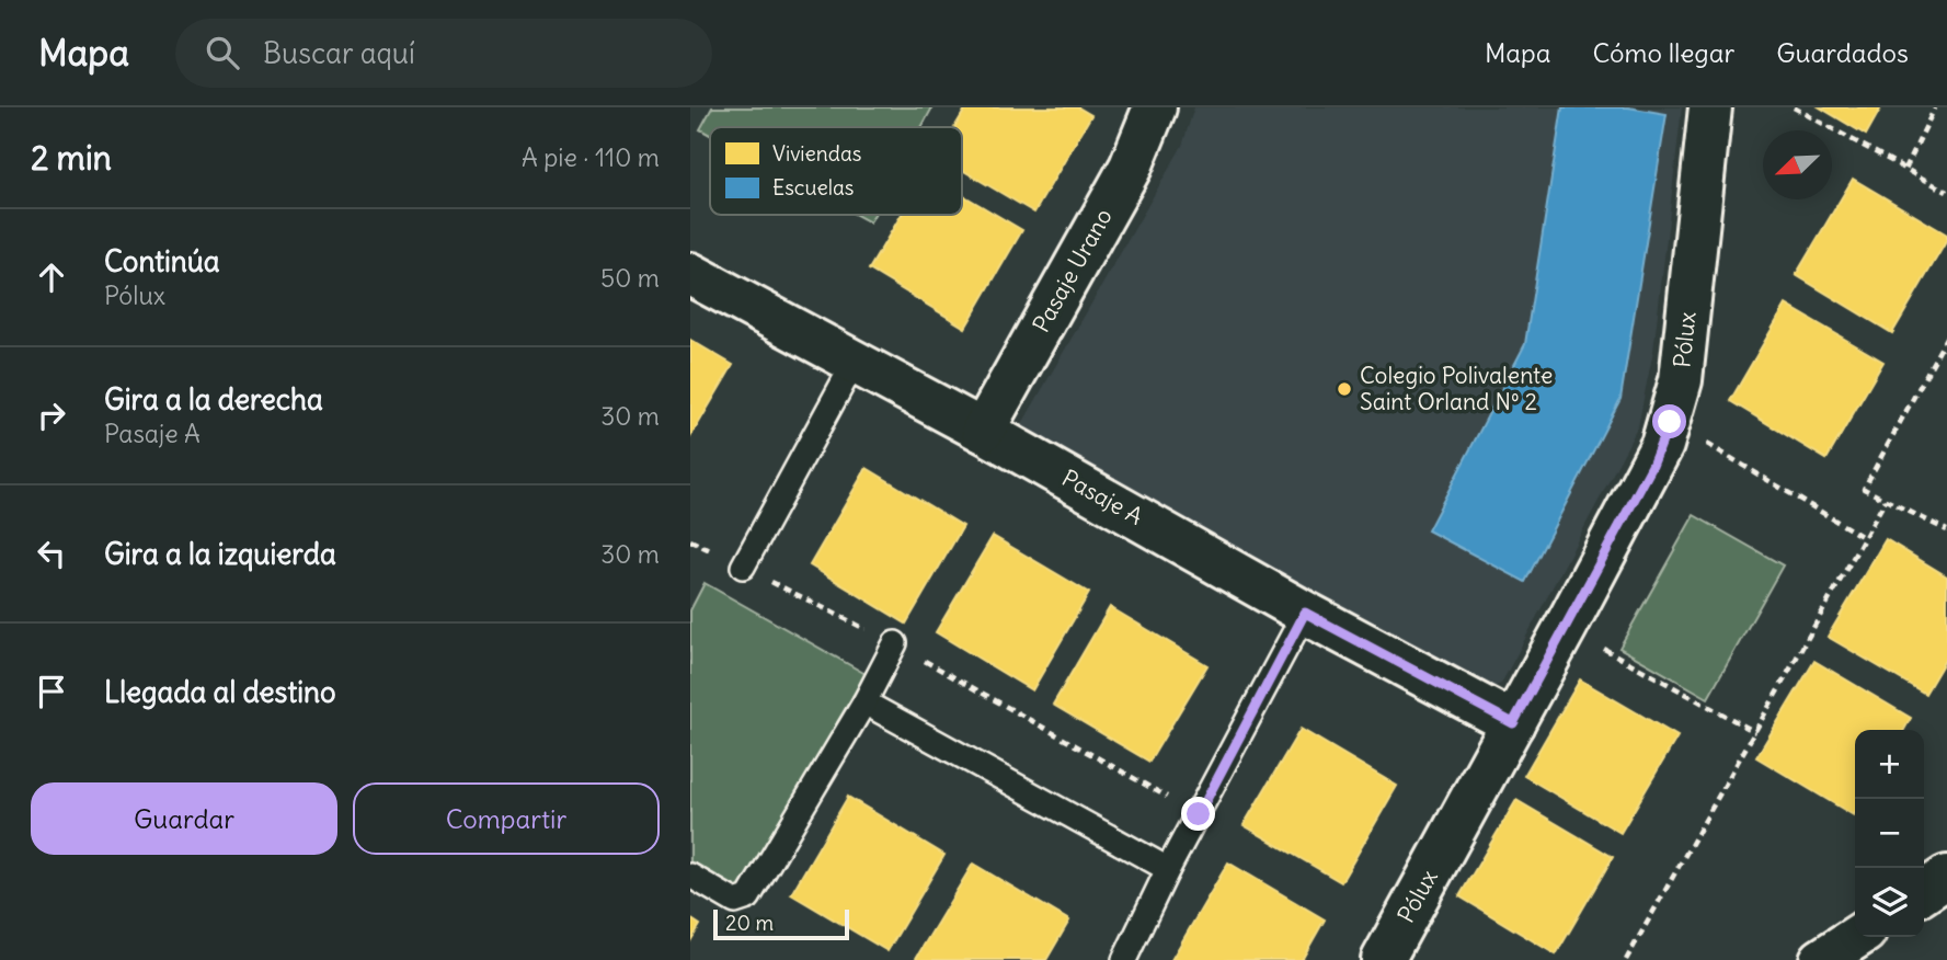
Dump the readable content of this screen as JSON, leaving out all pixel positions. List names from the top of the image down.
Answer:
{
  "streets": {
    "street": ["Pasaje Urano", "Pólux", "Pasaje A"]
  },
  "crossings": [
    ["Pasaje Urano", "Pasaje A"],
    ["Pólux", "Pasaje A"]
  ],
  "places": ["Colegio Polivalente Saint Orland Nº 2"],
  "legend": ["Viviendas", "Escuelas"],
  "scale_bar": "20 m",
  "north": "bottom left",
  "page": {
    "header": "Mapa",
    "search": "Buscar aquí",
    "nav": ["Mapa", "Cómo llegar", "Guardados"],
    "heading": ["2 min", "A pie · 110 m"],
    "list": [
      ["Continúa", "Pólux", "50 m"],
      ["Gira a la derecha", "Pasaje A", "30 m"],
      ["Gira a la izquierda", "30 m"],
      "Llegada al destino"
    ],
    "map_buttons": ["+", "−"],
    "buttons": ["Guardar", "Compartir"],
    "scale": "20 m"
  }
}
